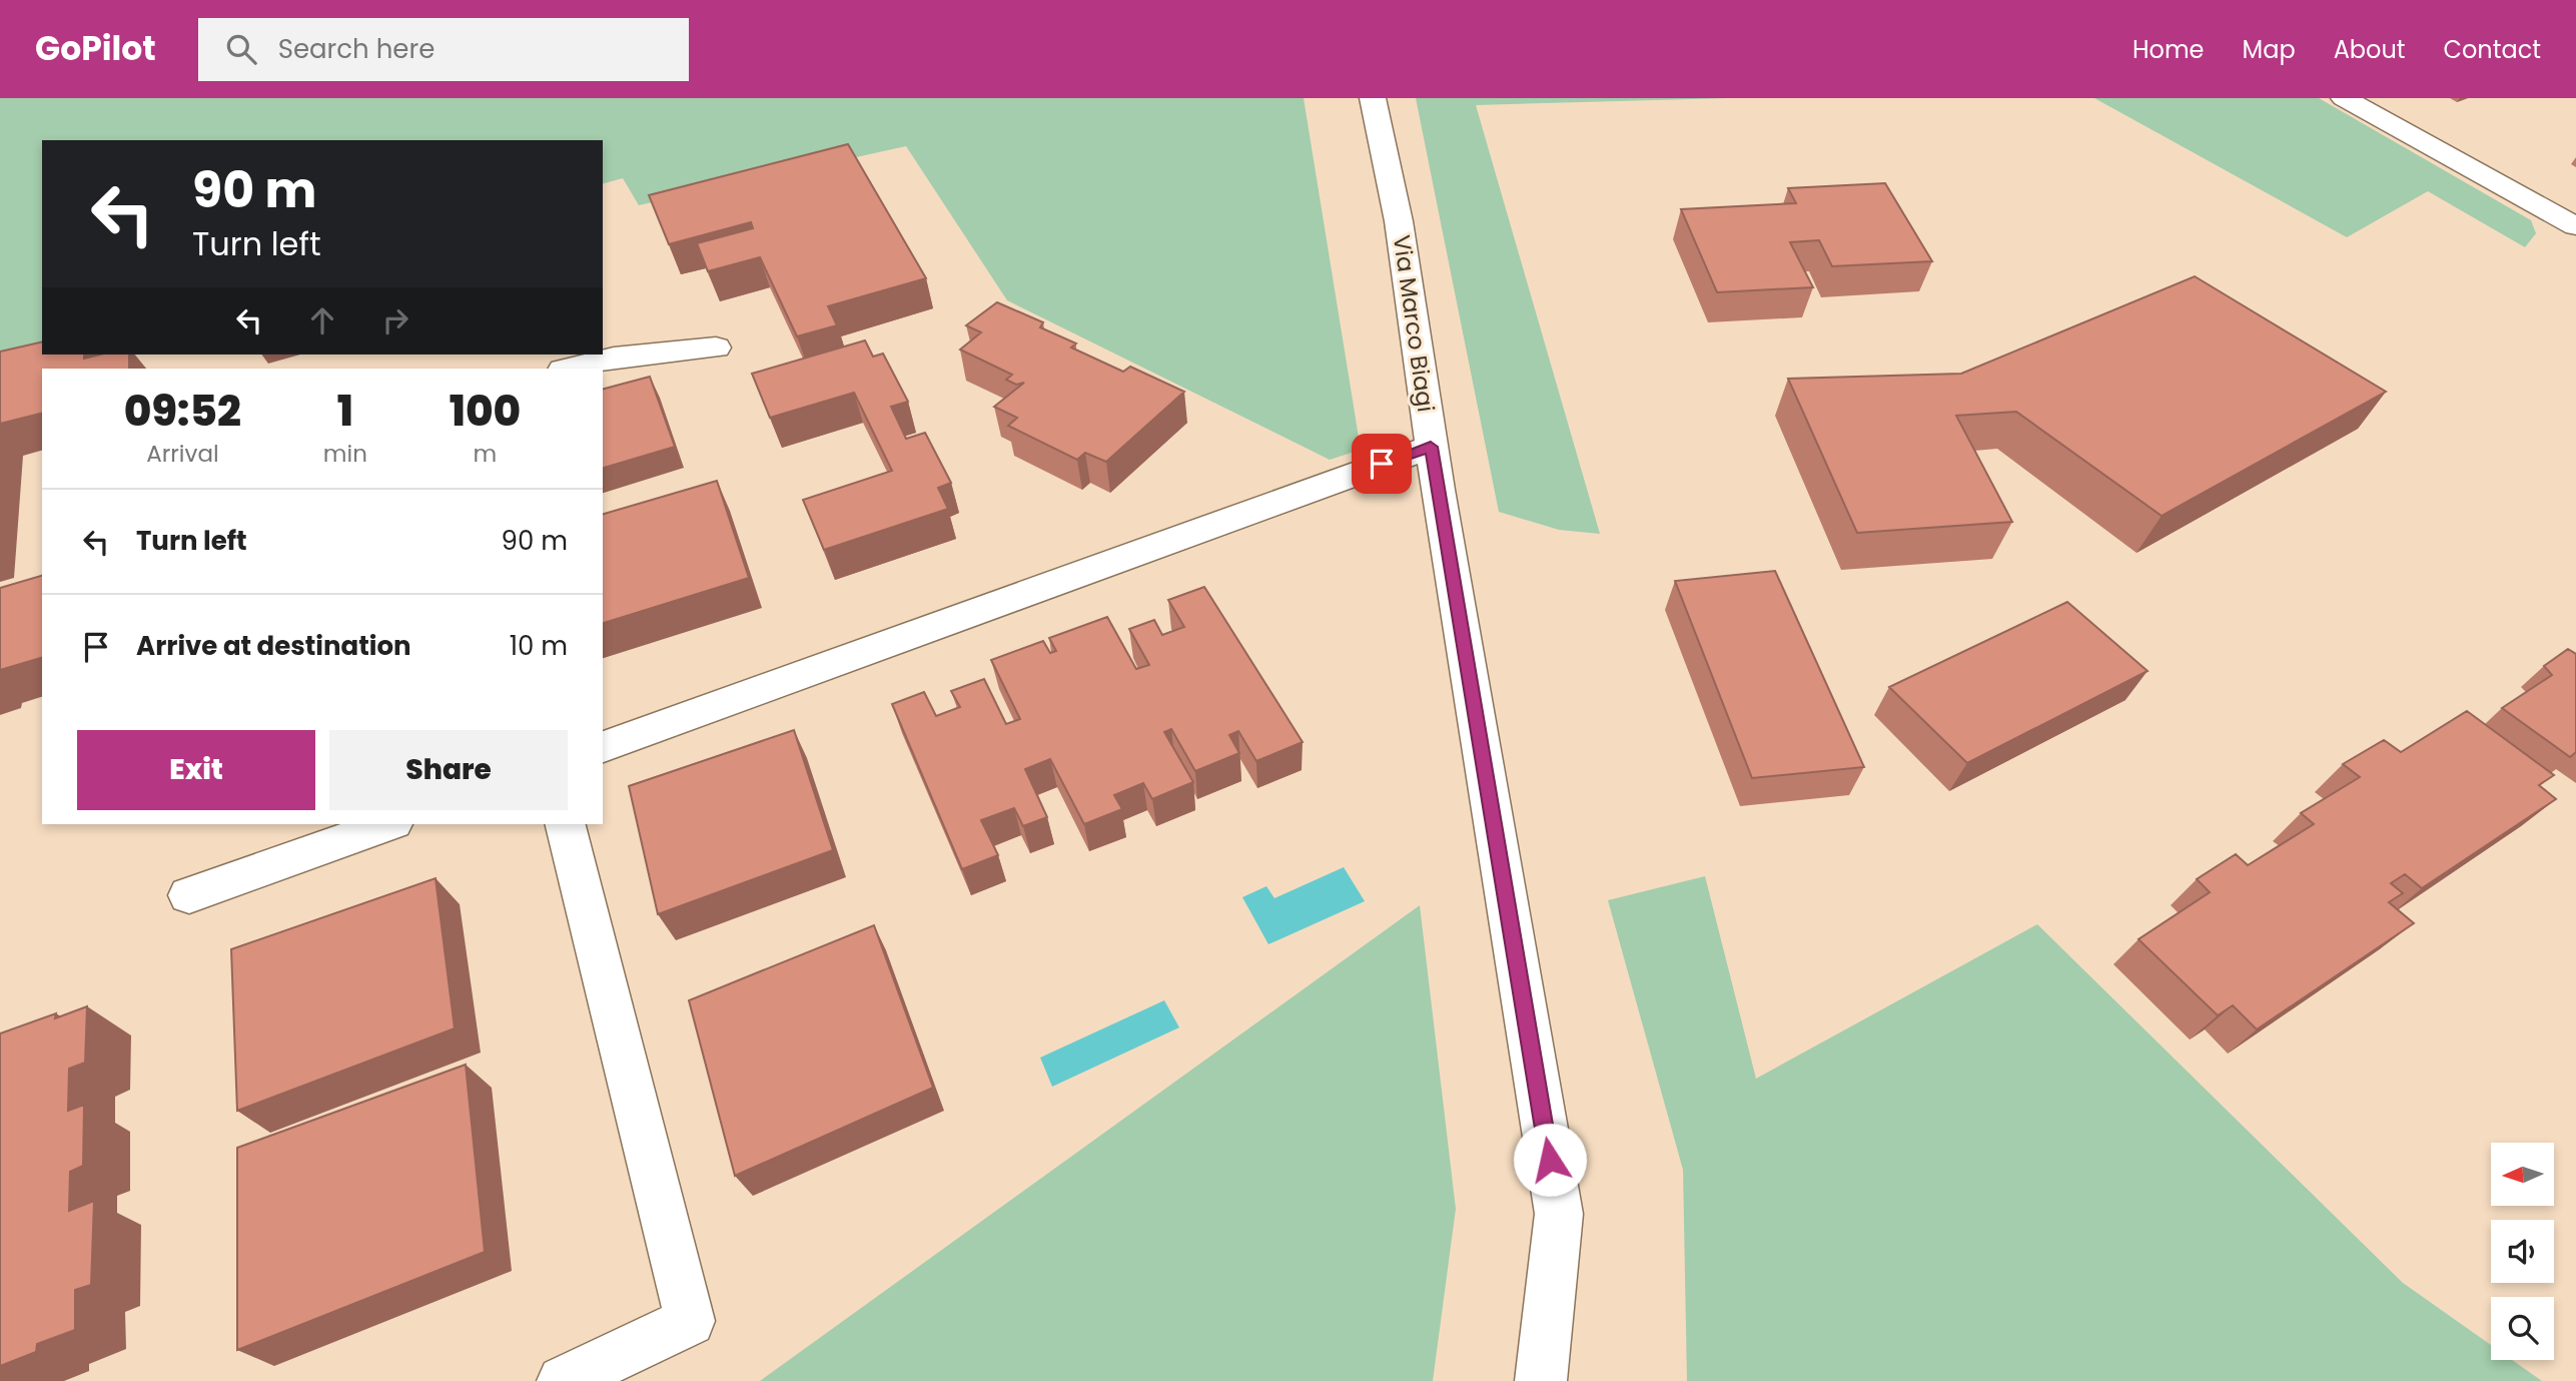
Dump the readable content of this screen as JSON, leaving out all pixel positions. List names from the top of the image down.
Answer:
{
  "streets": {
    "street": ["Via Marco Biagi"]
  },
  "north": "left",
  "page": {
    "header": "GoPilot",
    "search": "Search here",
    "nav": [
      "Home",
      "Map",
      "About",
      "Contact"
    ],
    "turn": ["90 m", "Turn left"],
    "eta": [
      "09:52",
      "Arrival",
      "1",
      "min",
      "100",
      "m"
    ],
    "list": [
      {
        "name": "Turn left",
        "value": "90 m"
      },
      {
        "name": "Arrive at destination",
        "value": "10 m"
      }
    ],
    "buttons": ["Exit", "Share"]
  }
}
